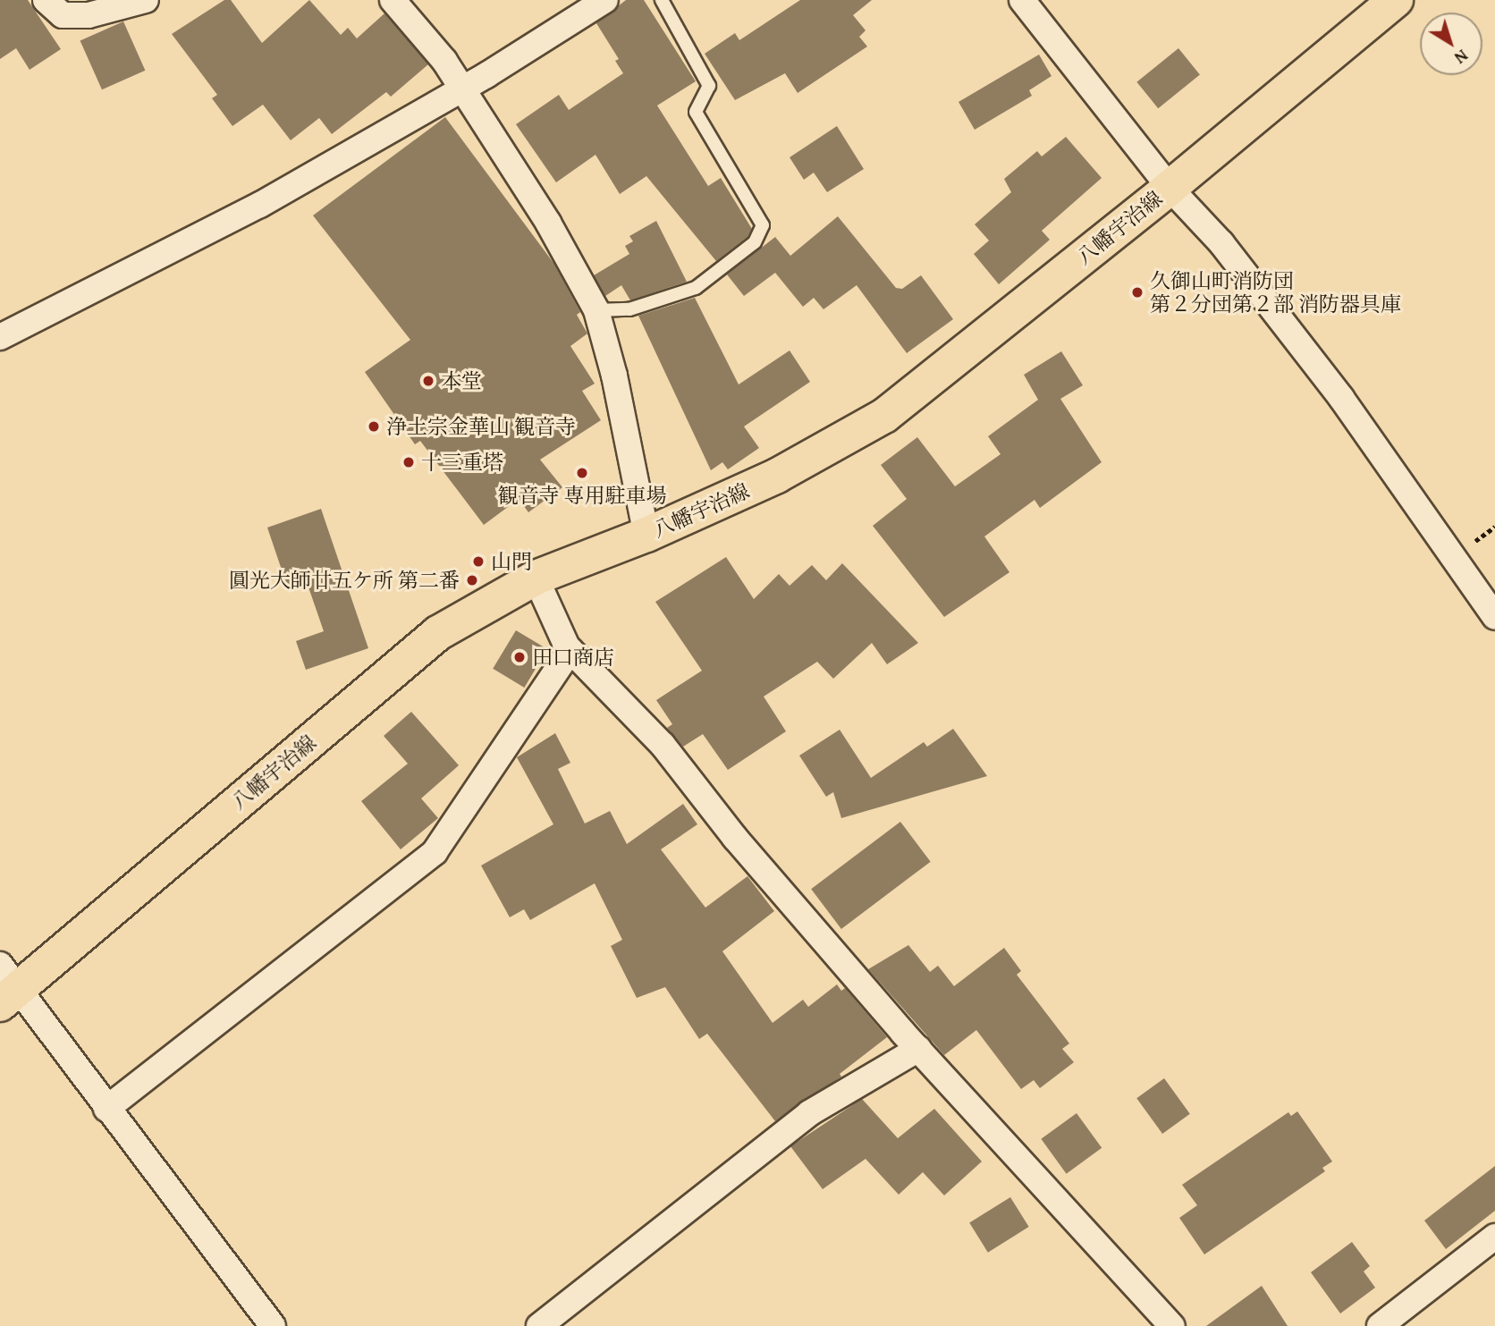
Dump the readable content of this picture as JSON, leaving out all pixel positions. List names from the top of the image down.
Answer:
{
  "streets": {
    "main road": ["八幡宇治線"]
  },
  "places": [
    "久御山町消防団 第２分団第２部 消防器具庫",
    "本堂",
    "浄土宗金華山 観音寺",
    "十三重塔",
    "観音寺 専用駐車場",
    "山門",
    "圓光大師廿五ケ所 第二番",
    "田口商店"
  ],
  "north": "bottom right"
}
